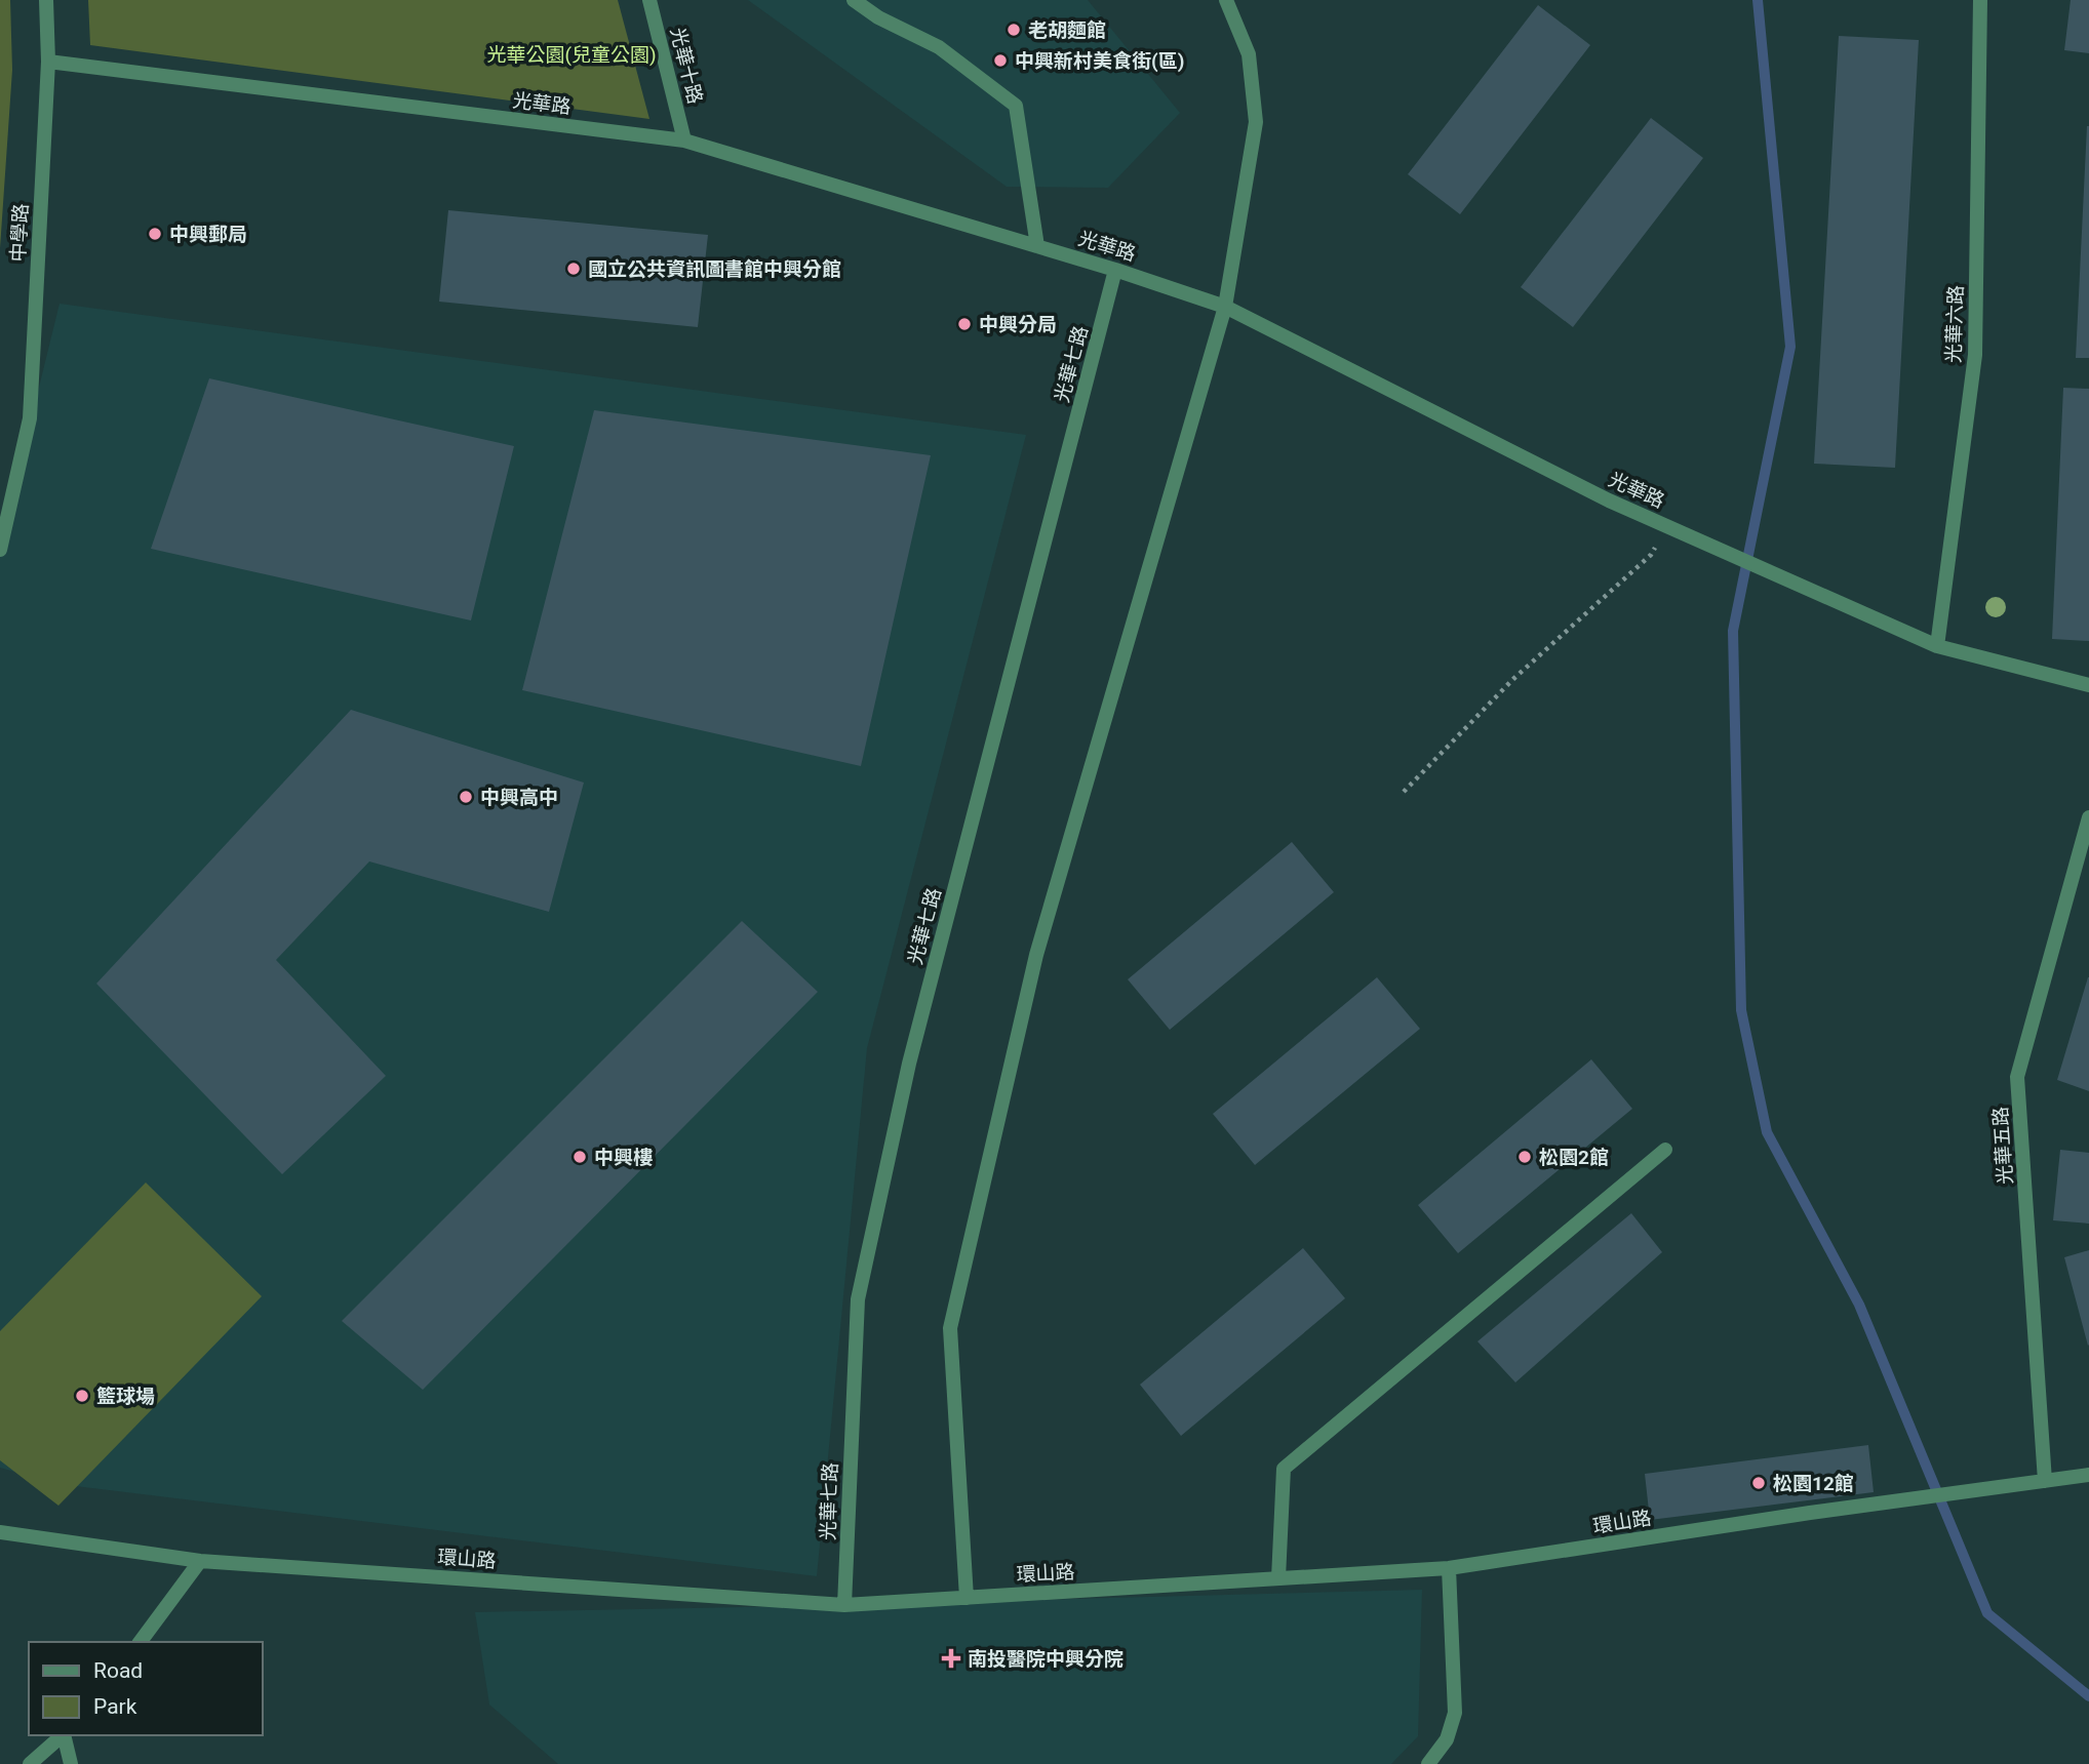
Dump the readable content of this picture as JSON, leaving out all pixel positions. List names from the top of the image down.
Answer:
{
  "streets": {
    "street": [
      "光華十路",
      "光華路",
      "中學路",
      "光華六路",
      "光華七路",
      "光華五路",
      "環山路"
    ]
  },
  "crossings": [
    ["光華十路", "光華路"],
    ["光華路", "中學路"],
    ["光華路", "光華六路"],
    ["光華路", "光華七路"],
    ["光華七路", "環山路"],
    ["光華五路", "環山路"]
  ],
  "parks": ["光華公園(兒童公園)"],
  "places": {
    "other": [
      "老胡麵館",
      "中興新村美食街(區)",
      "中興郵局",
      "國立公共資訊圖書館中興分館",
      "中興分局",
      "中興高中",
      "中興樓",
      "松園2館",
      "籃球場",
      "松園12館"
    ],
    "health": ["南投醫院中興分院"]
  },
  "legend": ["Road", "Park"]
}
